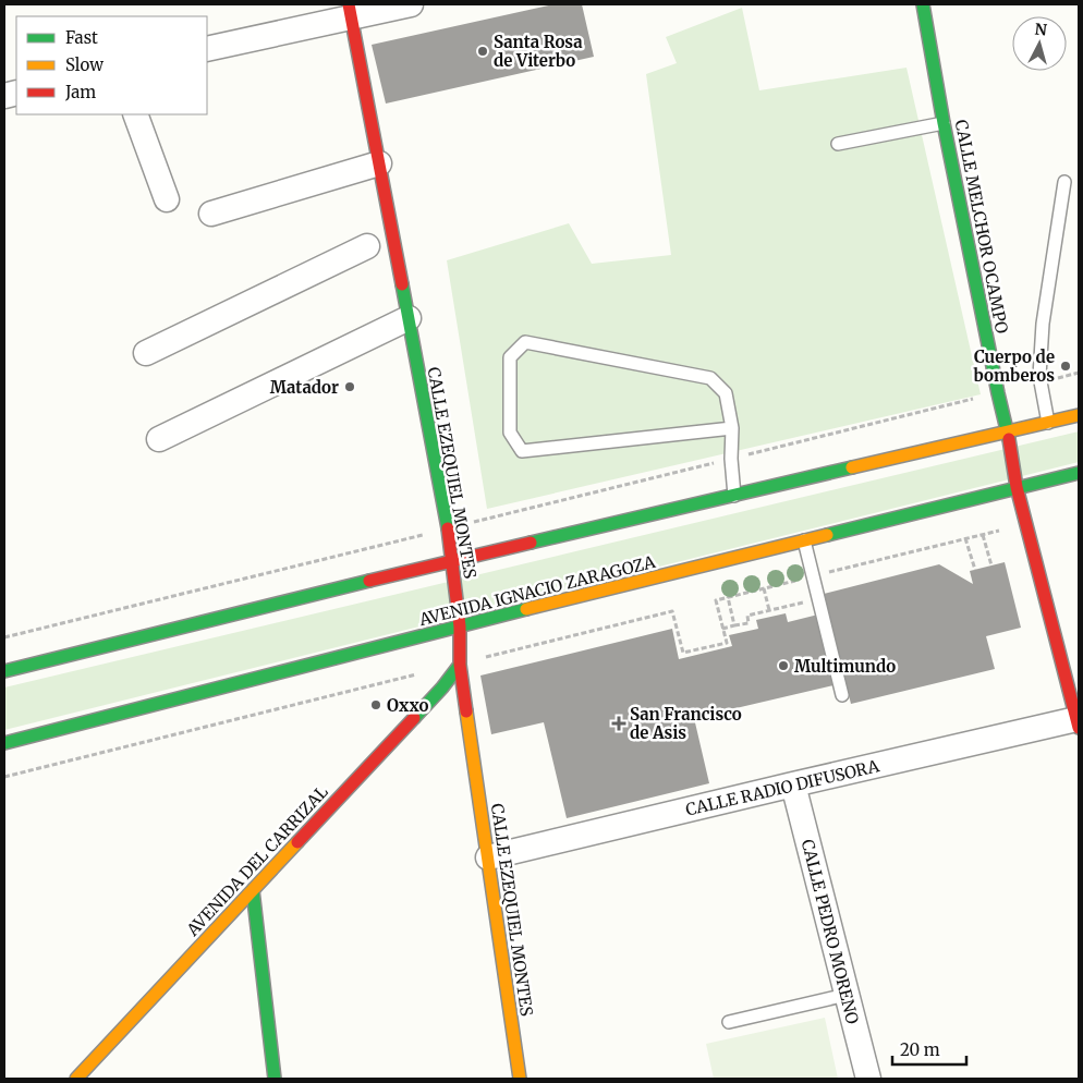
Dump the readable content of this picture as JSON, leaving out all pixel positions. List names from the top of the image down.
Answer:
{
  "streets": {
    "main road": [
      "CALLE MELCHOR OCAMPO",
      "CALLE EZEQUIEL MONTES",
      "AVENIDA IGNACIO ZARAGOZA",
      "AVENIDA DEL CARRIZAL"
    ],
    "street": ["CALLE RADIO DIFUSORA", "CALLE PEDRO MORENO"]
  },
  "crossings": [
    ["CALLE MELCHOR OCAMPO", "AVENIDA IGNACIO ZARAGOZA"],
    ["CALLE MELCHOR OCAMPO", "CALLE RADIO DIFUSORA"],
    ["CALLE EZEQUIEL MONTES", "AVENIDA IGNACIO ZARAGOZA"],
    ["CALLE EZEQUIEL MONTES", "CALLE RADIO DIFUSORA"],
    ["CALLE EZEQUIEL MONTES", "AVENIDA DEL CARRIZAL"],
    ["CALLE RADIO DIFUSORA", "CALLE PEDRO MORENO"]
  ],
  "places": {
    "other": [
      "Santa Rosa de Viterbo",
      "Cuerpo de bomberos",
      "Matador",
      "Multimundo",
      "Oxxo"
    ],
    "health": ["San Francisco de Asis"]
  },
  "legend": ["Fast", "Slow", "Jam"],
  "scale_bar": "20 m",
  "north": "top"
}
